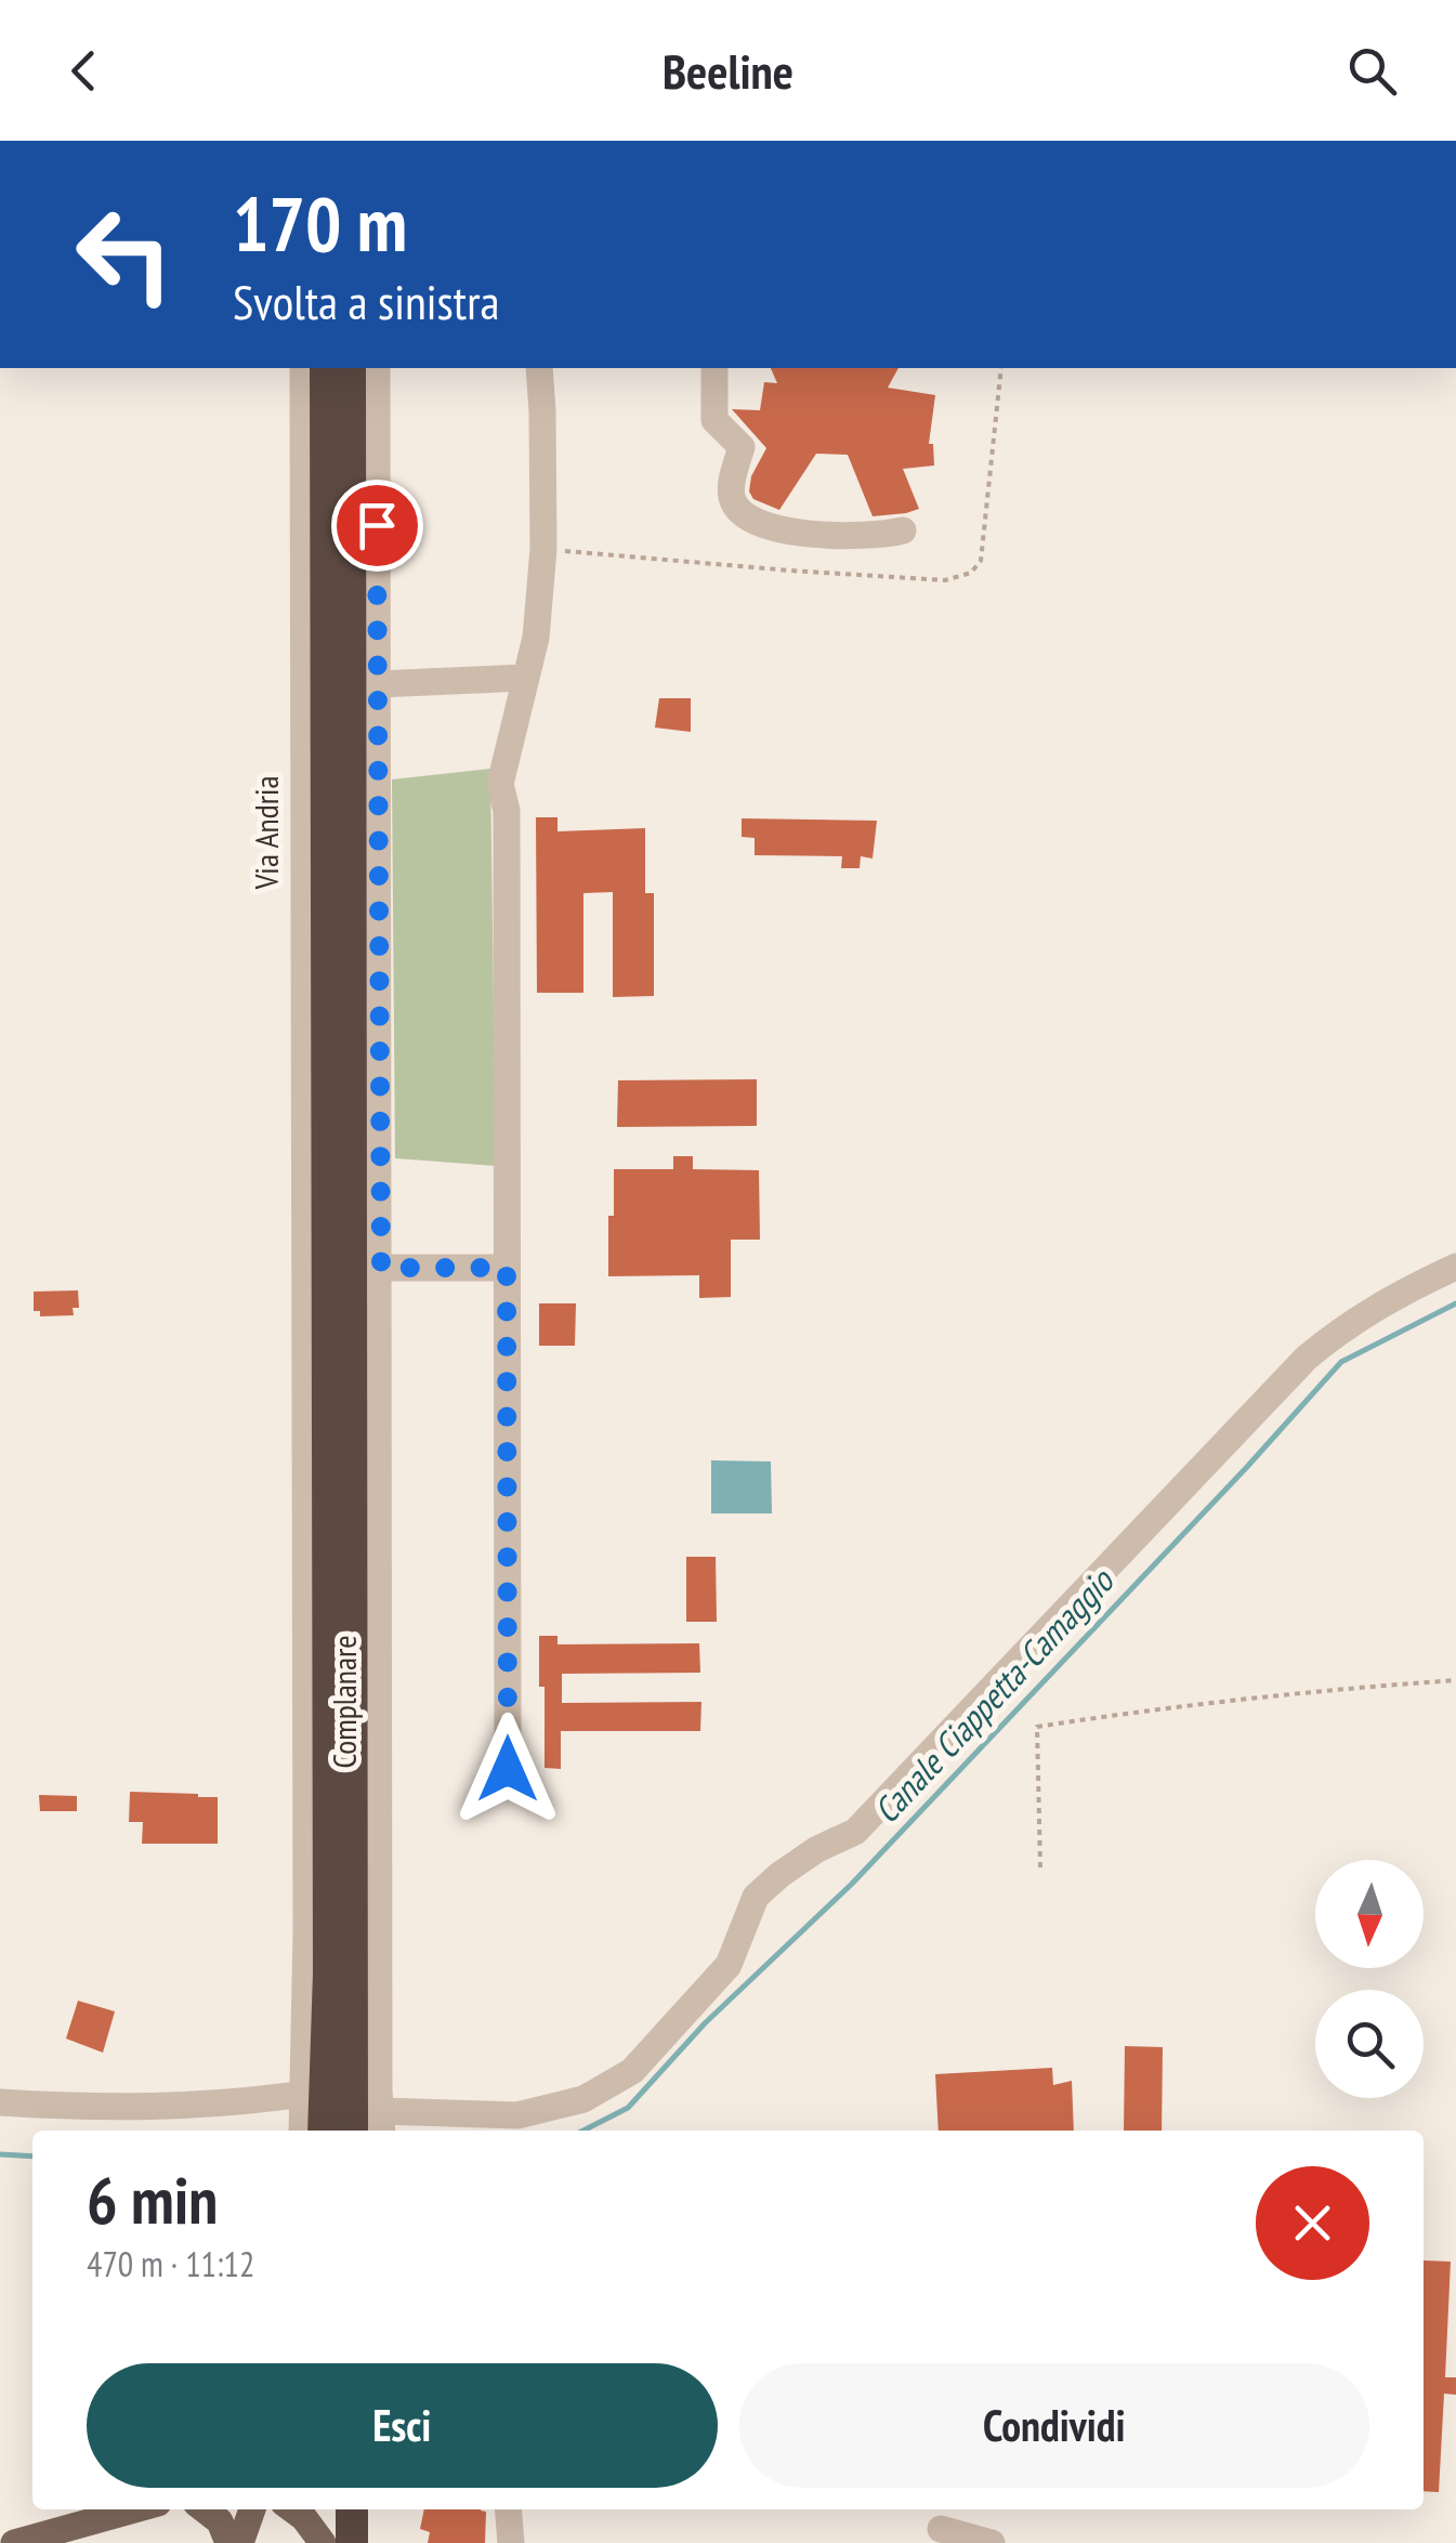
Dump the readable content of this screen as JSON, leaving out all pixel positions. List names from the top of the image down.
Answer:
{
  "streets": {
    "street": ["Via Andria", "Complanare"]
  },
  "crossings": [
    ["Via Andria", "Complanare"]
  ],
  "water": ["Canale Ciappetta-Camaggio"],
  "north": "bottom",
  "page": {
    "header": "Beeline",
    "turn": ["170 m", "Svolta a sinistra"],
    "heading": ["6 min", "470 m · 11:12"],
    "buttons": ["Esci", "Condividi"]
  }
}
